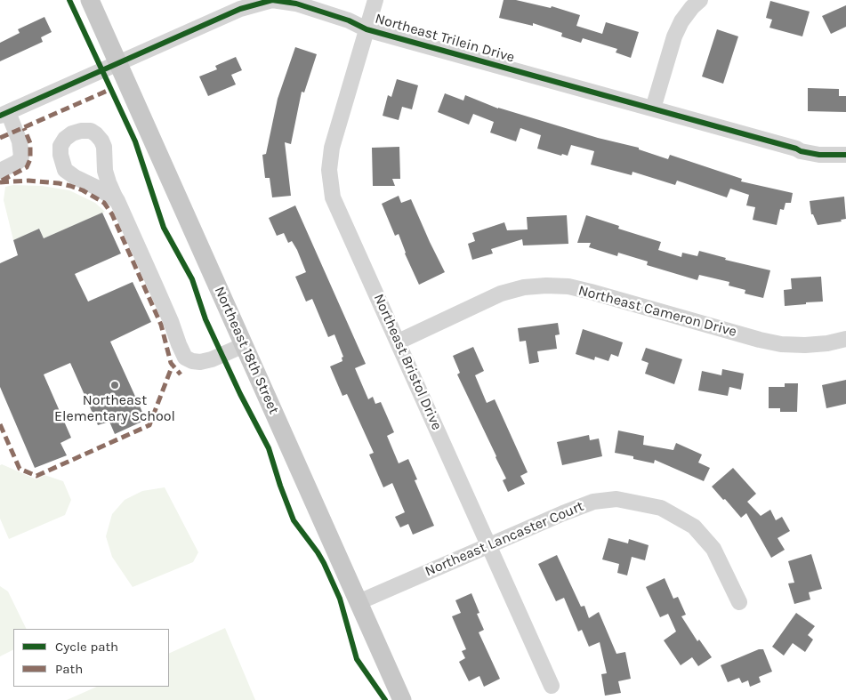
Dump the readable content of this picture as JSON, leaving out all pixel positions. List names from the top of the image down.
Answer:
{
  "streets": {
    "main road": ["Northeast 18th Street"],
    "street": [
      "Northeast Trilein Drive",
      "Northeast Cameron Drive",
      "Northeast Bristol Drive",
      "Northeast Lancaster Court"
    ]
  },
  "crossings": [
    ["Northeast Trilein Drive", "Northeast 18th Street"],
    ["Northeast Trilein Drive", "Northeast Bristol Drive"],
    ["Northeast Cameron Drive", "Northeast Bristol Drive"],
    ["Northeast 18th Street", "Northeast Lancaster Court"],
    ["Northeast Bristol Drive", "Northeast Lancaster Court"]
  ],
  "places": ["Northeast Elementary School"],
  "legend": ["Cycle path", "Path"]
}
